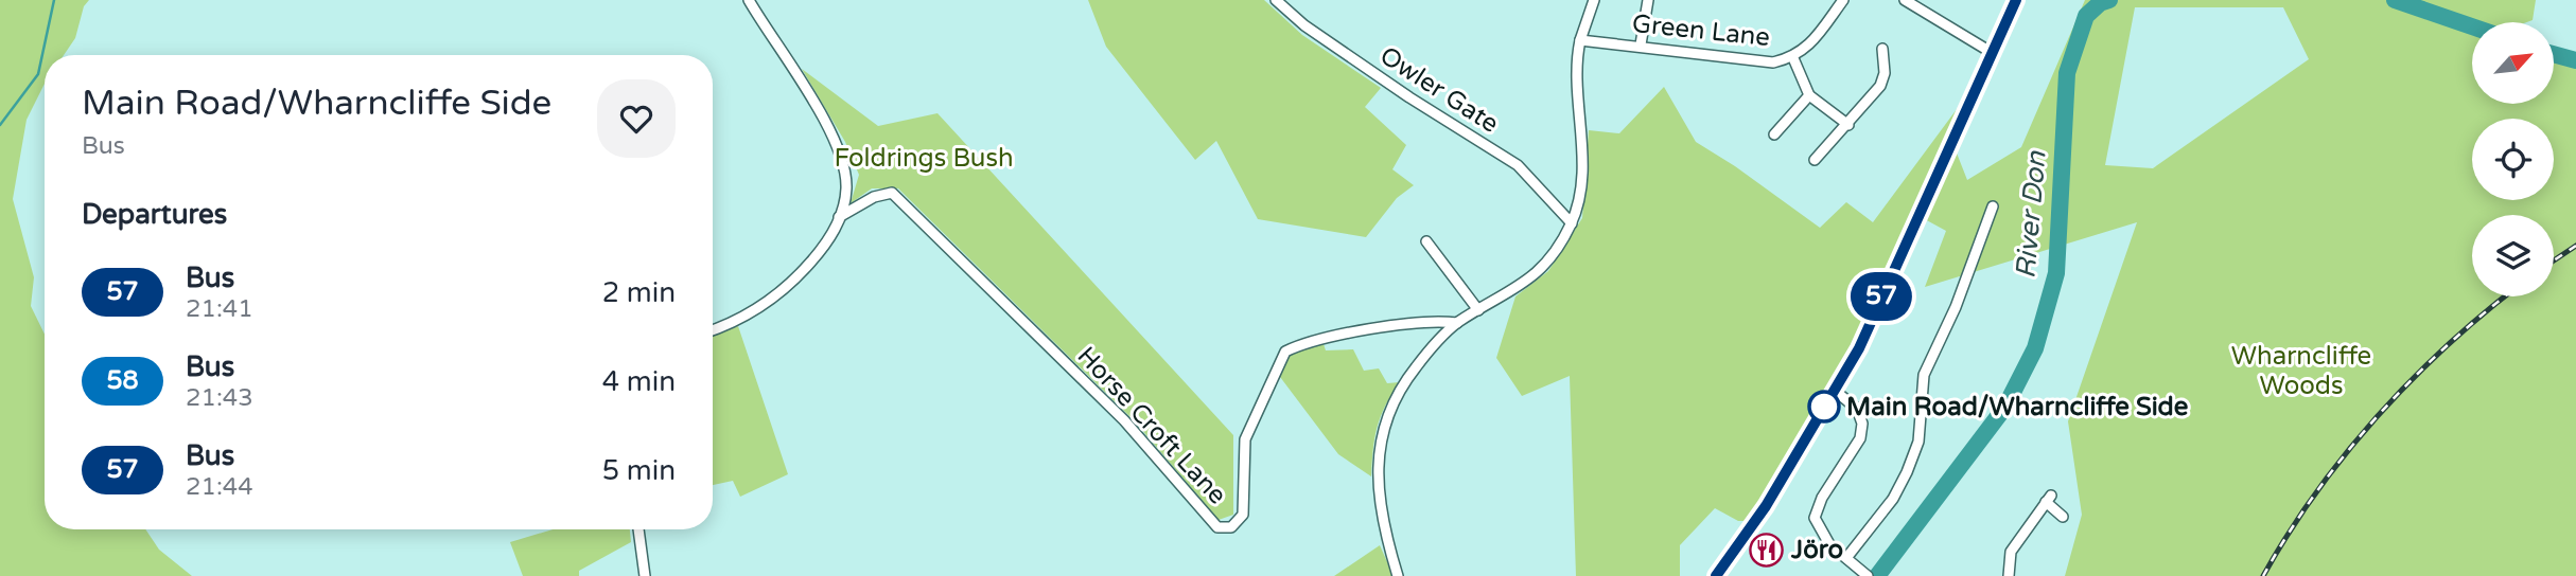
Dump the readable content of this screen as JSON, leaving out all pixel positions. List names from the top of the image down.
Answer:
{
  "streets": {
    "street": ["Green Lane", "Owler Gate", "Horse Croft Lane"]
  },
  "water": ["River Don"],
  "parks": ["Foldrings Bush", "Wharncliffe Woods"],
  "places": {
    "other": ["Main Road/Wharncliffe Side"],
    "restaurant": ["Jöro"]
  },
  "lines": ["bus line 57"],
  "north": "top right",
  "page": {
    "on_map": "57",
    "heading": [
      ["Main Road/Wharncliffe Side", "Bus"],
      "Departures"
    ],
    "list": [
      {
        "mark": "57",
        "name": "Bus",
        "note": "21:41",
        "value": "2 min"
      },
      {
        "mark": "58",
        "name": "Bus",
        "note": "21:43",
        "value": "4 min"
      },
      {
        "mark": "57",
        "name": "Bus",
        "note": "21:44",
        "value": "5 min"
      }
    ]
  }
}
